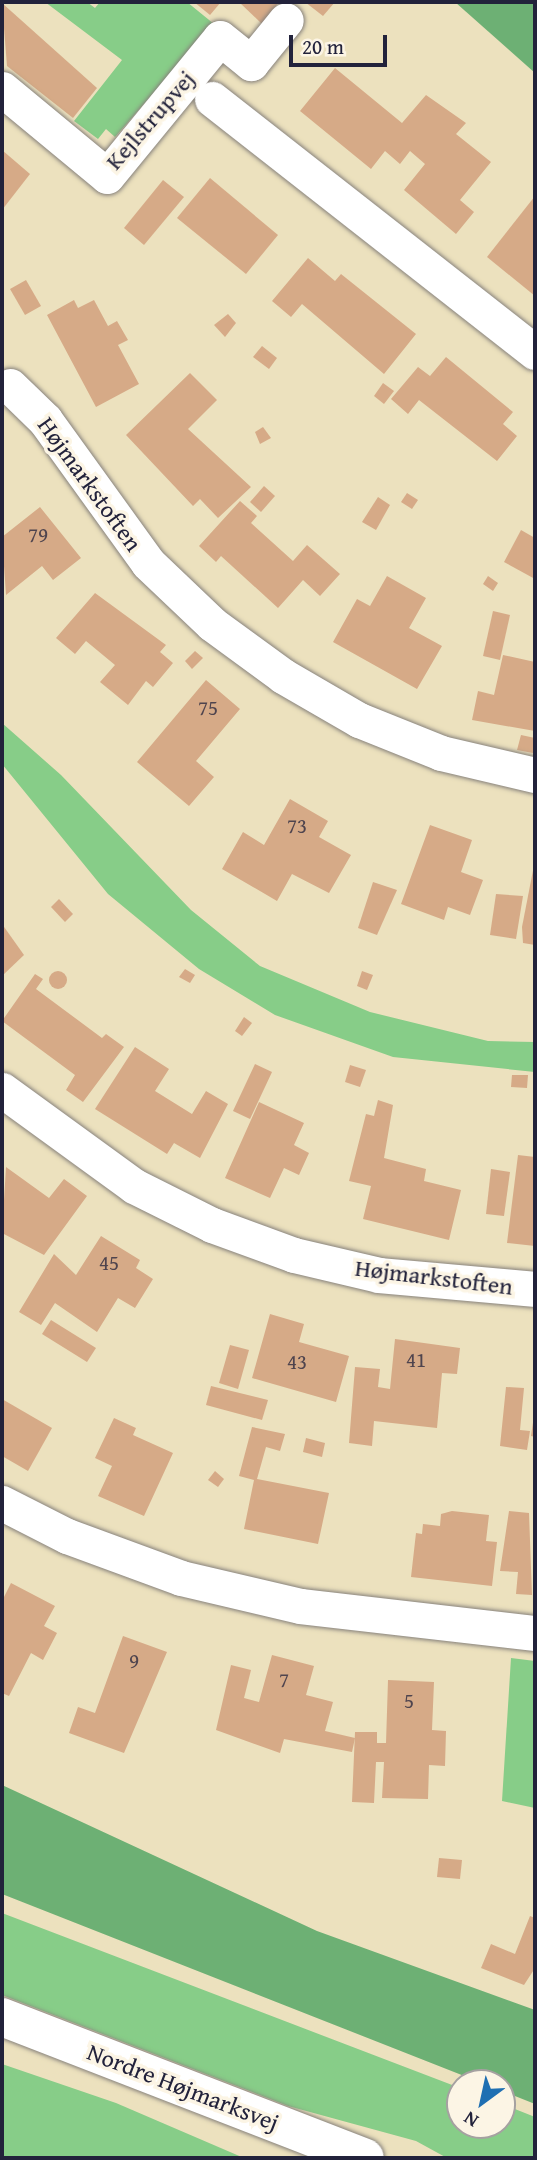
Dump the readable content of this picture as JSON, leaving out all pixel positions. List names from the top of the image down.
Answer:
{
  "streets": {
    "street": ["Kejlstrupvej", "Højmarkstoften", "Nordre Højmarksvej"]
  },
  "house_numbers": [
    "79",
    "75",
    "73",
    "45",
    "41",
    "43",
    "9",
    "7",
    "5"
  ],
  "scale_bar": "20 m",
  "north": "bottom left"
}
